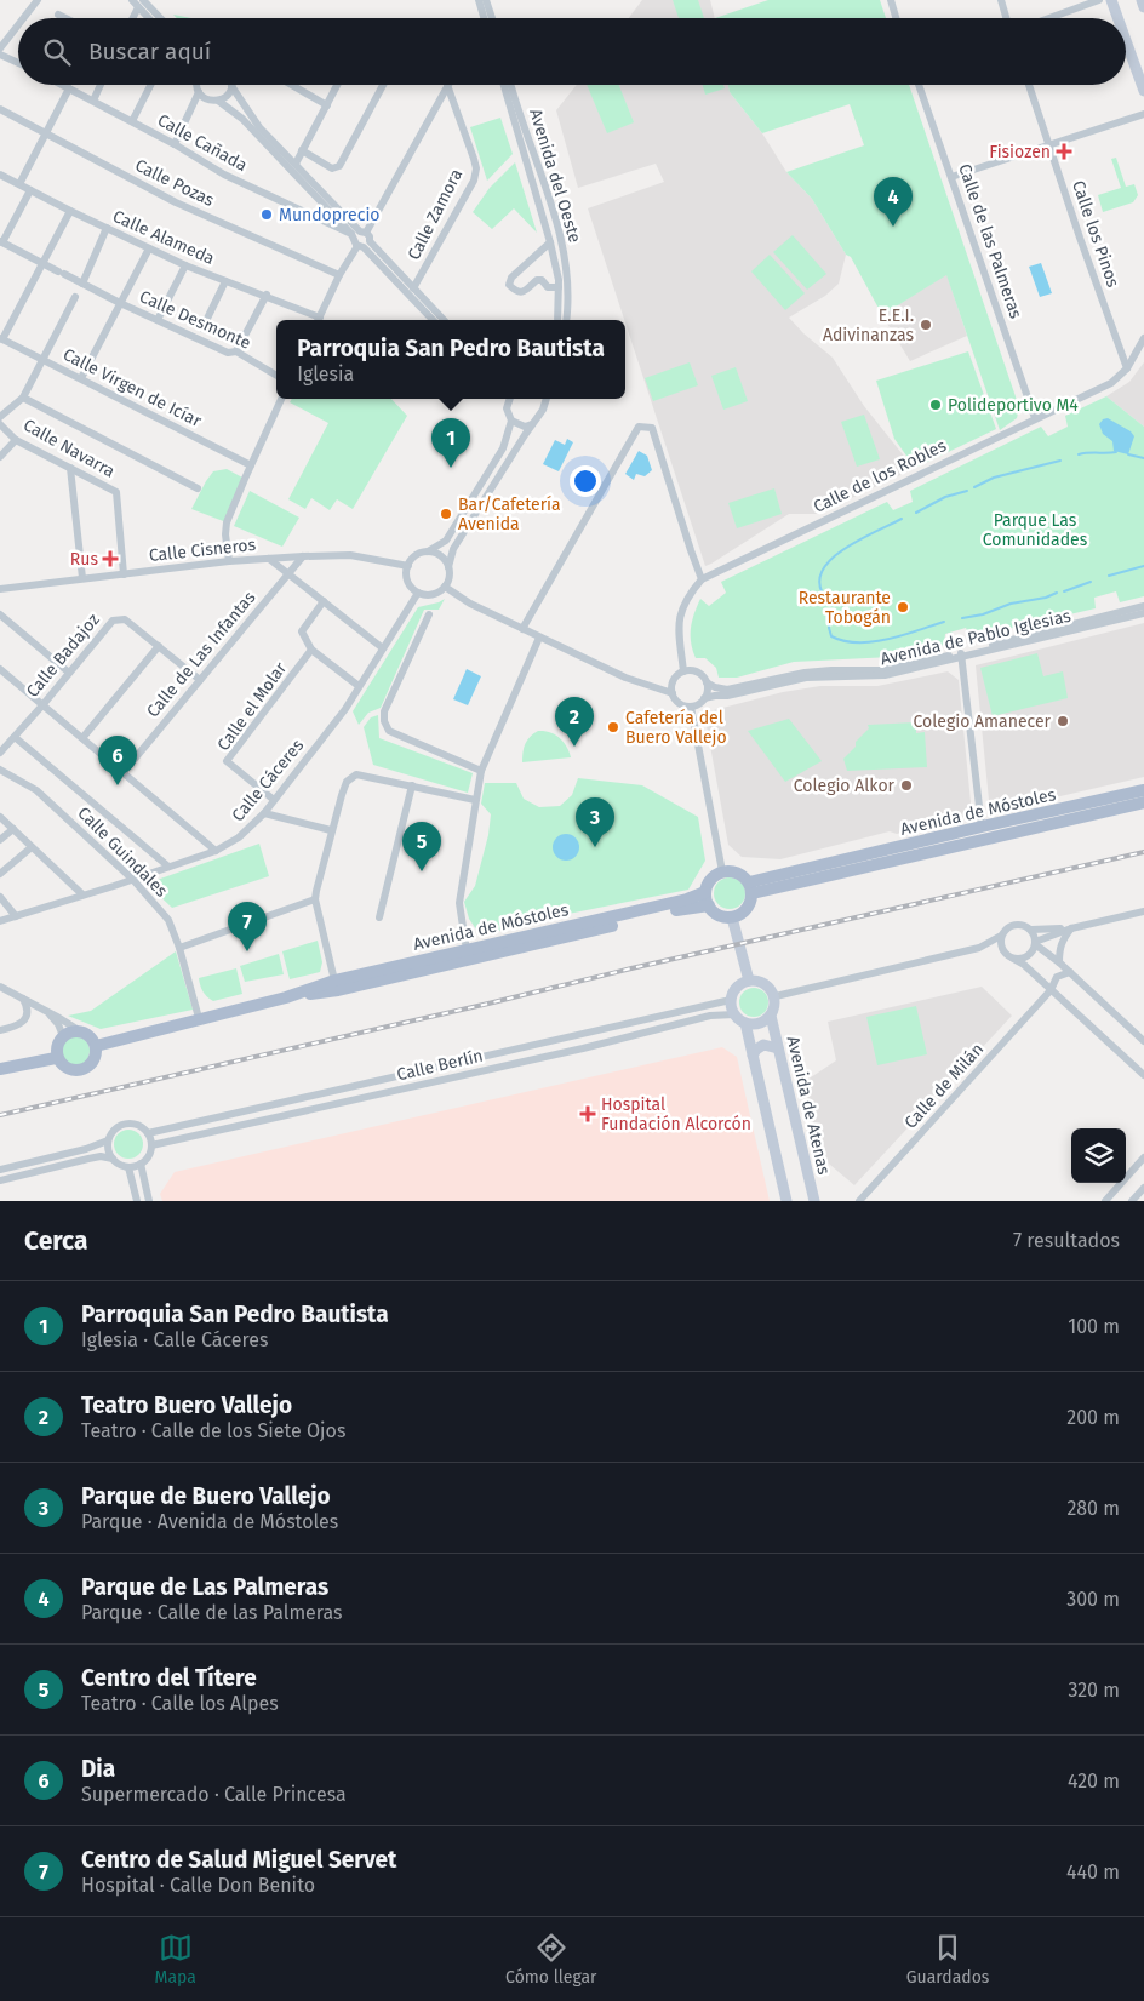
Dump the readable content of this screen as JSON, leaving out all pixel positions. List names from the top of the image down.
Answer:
{
  "streets": {
    "main road": ["Avenida de Móstoles"],
    "street": [
      "Calle Cañada",
      "Avenida del Oeste",
      "Calle Pozas",
      "Calle Zamora",
      "Calle los Pinos",
      "Calle Alameda",
      "Calle de las Palmeras",
      "Calle Desmonte",
      "Calle Virgen de Icíar",
      "Calle Navarra",
      "Calle de los Robles",
      "Calle Cisneros",
      "Avenida de Pablo Iglesias",
      "Calle de Las Infantas",
      "Calle Badajoz",
      "Calle el Molar",
      "Calle Cáceres",
      "Calle Guindales",
      "Calle Berlín",
      "Calle de Milán",
      "Avenida de Atenas"
    ]
  },
  "crossings": [
    ["Calle los Pinos", "Calle de los Robles"],
    ["Calle de las Palmeras", "Calle de los Robles"],
    ["Calle Navarra", "Calle Cisneros"],
    ["Calle de los Robles", "Avenida de Pablo Iglesias"],
    ["Calle Cisneros", "Calle de Las Infantas"],
    ["Calle Cisneros", "Calle Cáceres"],
    ["Calle de Las Infantas", "Calle Badajoz"],
    ["Calle el Molar", "Calle Cáceres"],
    ["Calle Cáceres", "Calle Guindales"],
    ["Avenida de Móstoles", "Calle Guindales"],
    ["Calle Berlín", "Avenida de Atenas"]
  ],
  "parks": ["Parque Las Comunidades"],
  "places": {
    "health": ["Fisiozen", "Rus", "Hospital Fundación Alcorcón"],
    "other": [
      "Mundoprecio",
      "E.E.I. Adivinanzas",
      "Polideportivo M4",
      "Bar/Cafetería Avenida",
      "Restaurante Tobogán",
      "Colegio Amanecer",
      "Cafetería del Buero Vallejo",
      "Colegio Alkor"
    ]
  },
  "page": {
    "search": "Buscar aquí",
    "pins": [
      "4",
      "1",
      "2",
      "6",
      "3",
      "5",
      "7"
    ],
    "popup": ["Parroquia San Pedro Bautista", "Iglesia"],
    "heading": ["Cerca", "7 resultados"],
    "list": [
      {
        "mark": "1",
        "name": "Parroquia San Pedro Bautista",
        "note": "Iglesia · Calle Cáceres",
        "value": "100 m"
      },
      {
        "mark": "2",
        "name": "Teatro Buero Vallejo",
        "note": "Teatro · Calle de los Siete Ojos",
        "value": "200 m"
      },
      {
        "mark": "3",
        "name": "Parque de Buero Vallejo",
        "note": "Parque · Avenida de Móstoles",
        "value": "280 m"
      },
      {
        "mark": "4",
        "name": "Parque de Las Palmeras",
        "note": "Parque · Calle de las Palmeras",
        "value": "300 m"
      },
      {
        "mark": "5",
        "name": "Centro del Títere",
        "note": "Teatro · Calle los Alpes",
        "value": "320 m"
      },
      {
        "mark": "6",
        "name": "Dia",
        "note": "Supermercado · Calle Princesa",
        "value": "420 m"
      },
      {
        "mark": "7",
        "name": "Centro de Salud Miguel Servet",
        "note": "Hospital · Calle Don Benito",
        "value": "440 m"
      }
    ],
    "nav": ["Mapa", "Cómo llegar", "Guardados"]
  }
}
